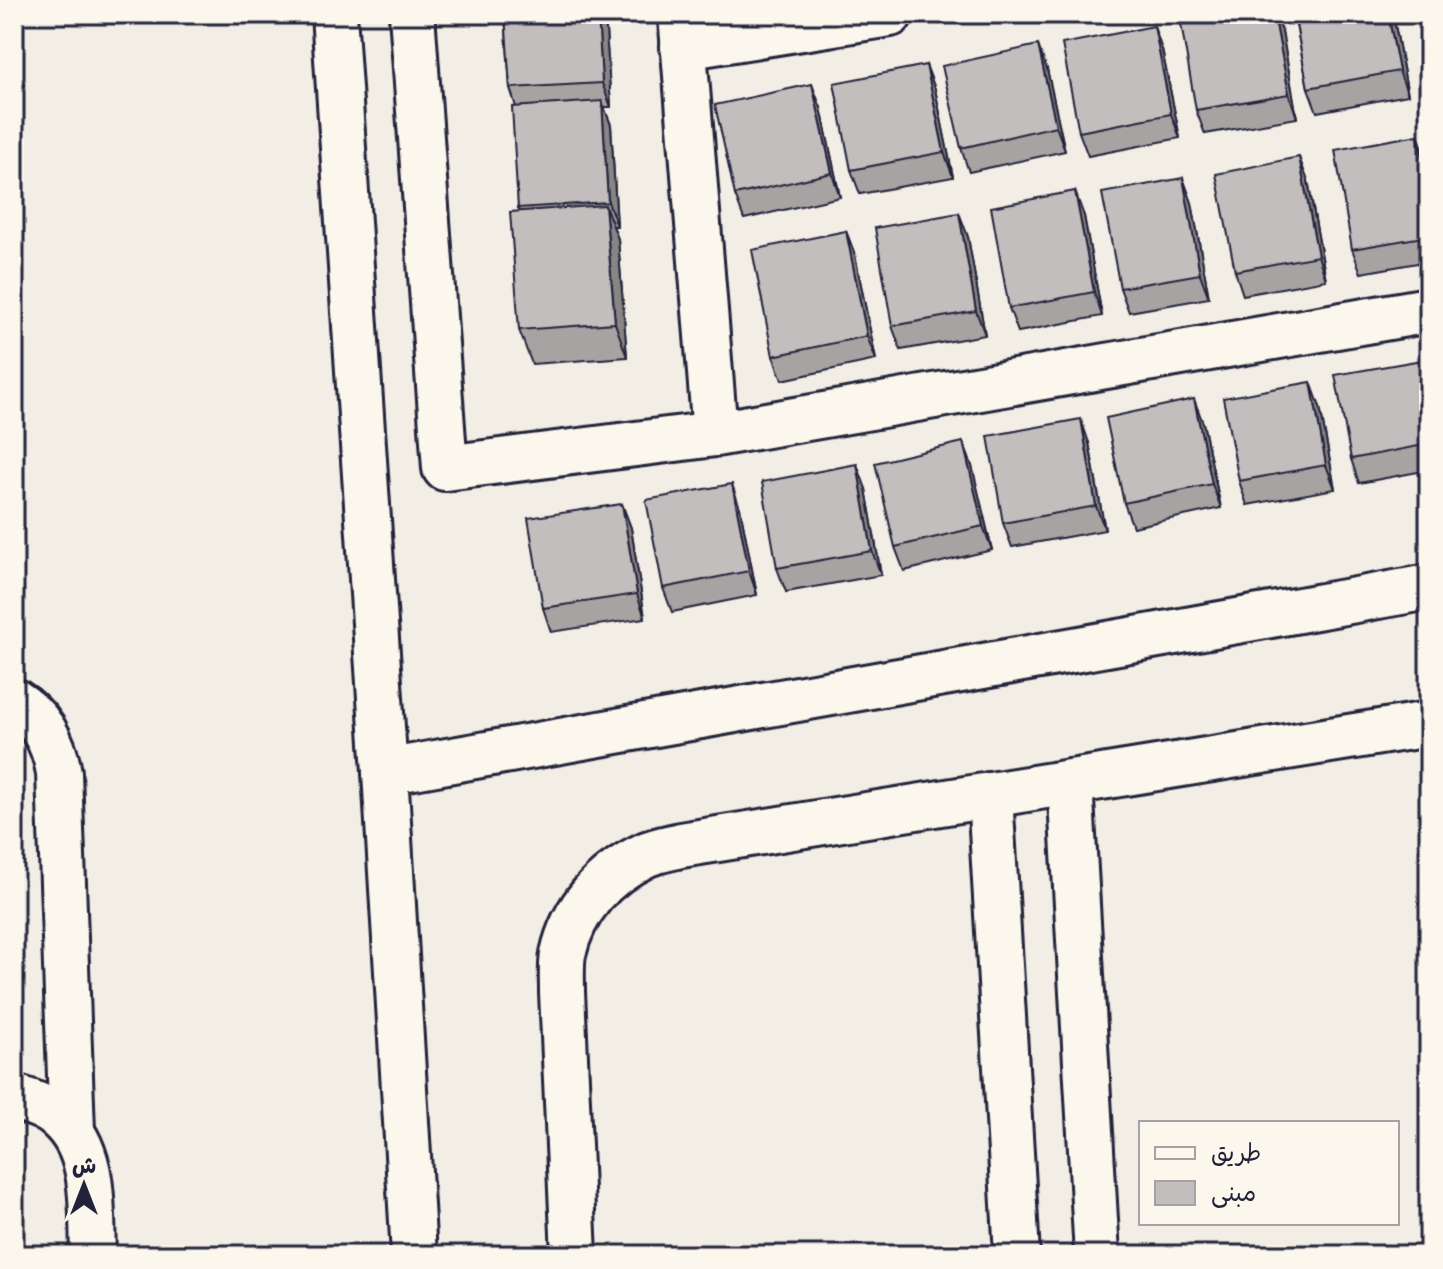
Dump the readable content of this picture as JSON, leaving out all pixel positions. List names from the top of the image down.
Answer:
{
  "legend": ["طريق", "مبنى"],
  "north": "top"
}
